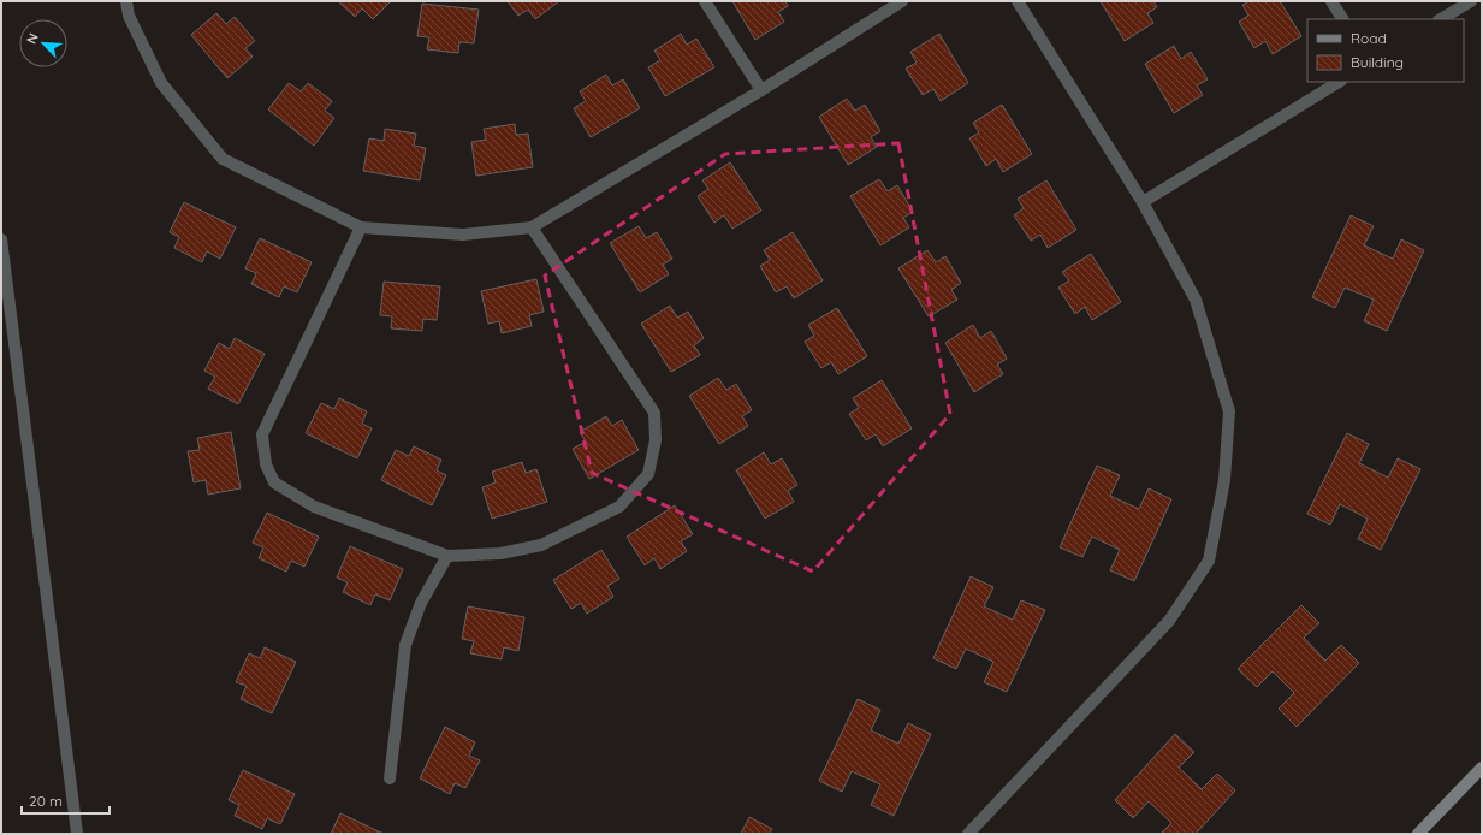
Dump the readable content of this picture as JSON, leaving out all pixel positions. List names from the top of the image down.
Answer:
{
  "legend": ["Road", "Building"],
  "scale_bar": "20 m",
  "north": "top left"
}
